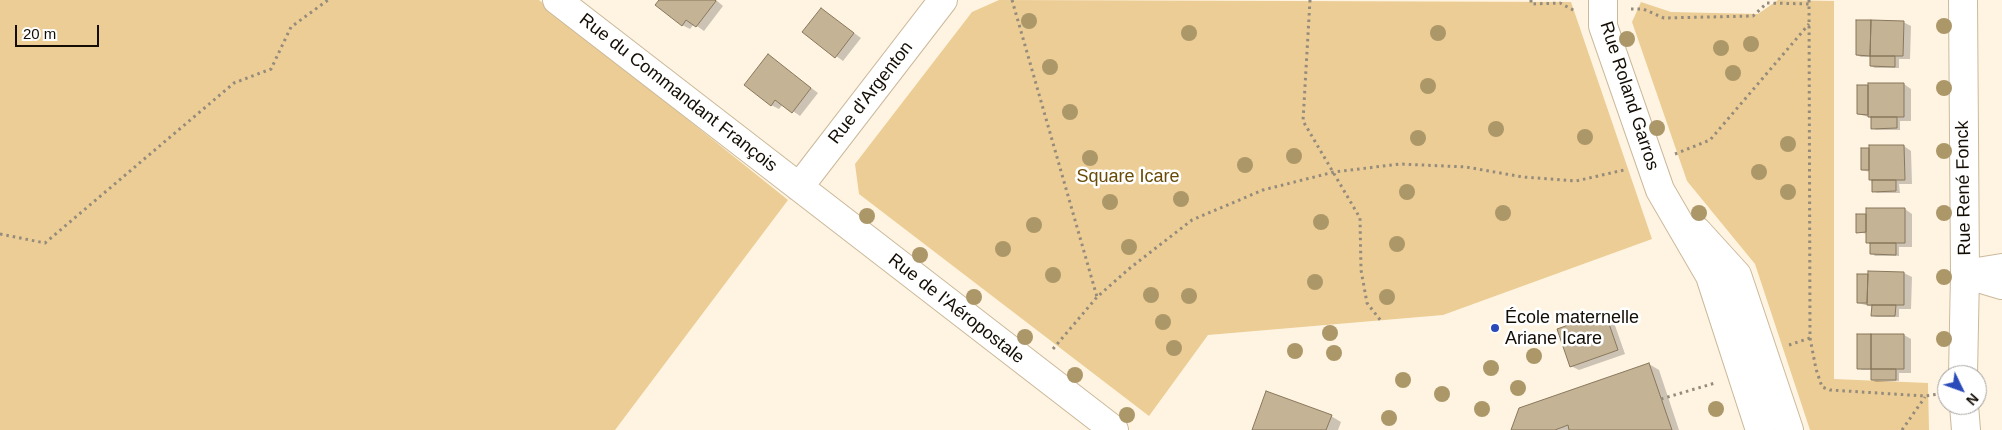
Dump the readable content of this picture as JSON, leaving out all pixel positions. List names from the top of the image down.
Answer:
{
  "streets": {
    "street": [
      "Rue du Commandant François",
      "Rue d'Argenton",
      "Rue Roland Garros",
      "Rue René Fonck",
      "Rue de l'Aéropostale"
    ]
  },
  "crossings": [
    ["Rue du Commandant François", "Rue d'Argenton"],
    ["Rue du Commandant François", "Rue de l'Aéropostale"],
    ["Rue d'Argenton", "Rue de l'Aéropostale"]
  ],
  "parks": ["Square Icare"],
  "places": ["École maternelle Ariane Icare"],
  "scale_bar": "20 m",
  "north": "bottom right"
}
